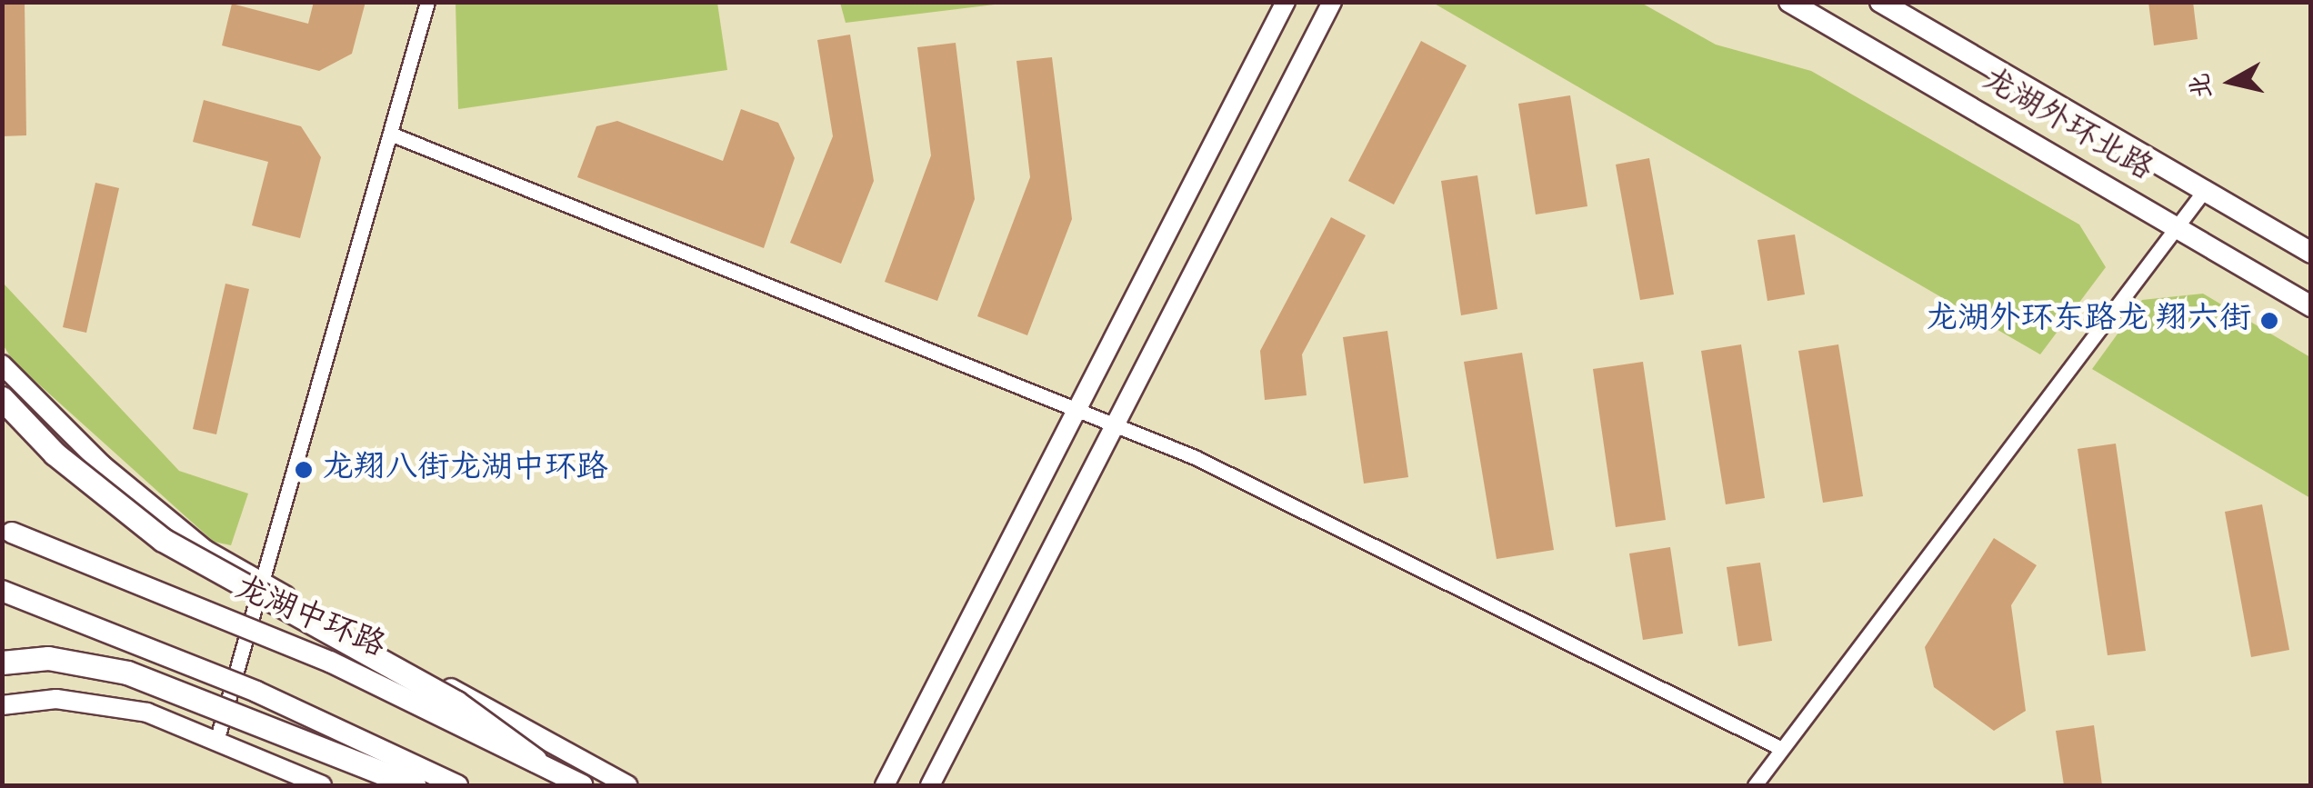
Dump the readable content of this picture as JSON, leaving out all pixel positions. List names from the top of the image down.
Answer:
{
  "streets": {
    "main road": ["龙湖外环北路", "龙湖中环路"]
  },
  "places": ["龙湖外环东路龙 翔六街", "龙翔八街龙湖中环路"],
  "north": "left"
}
